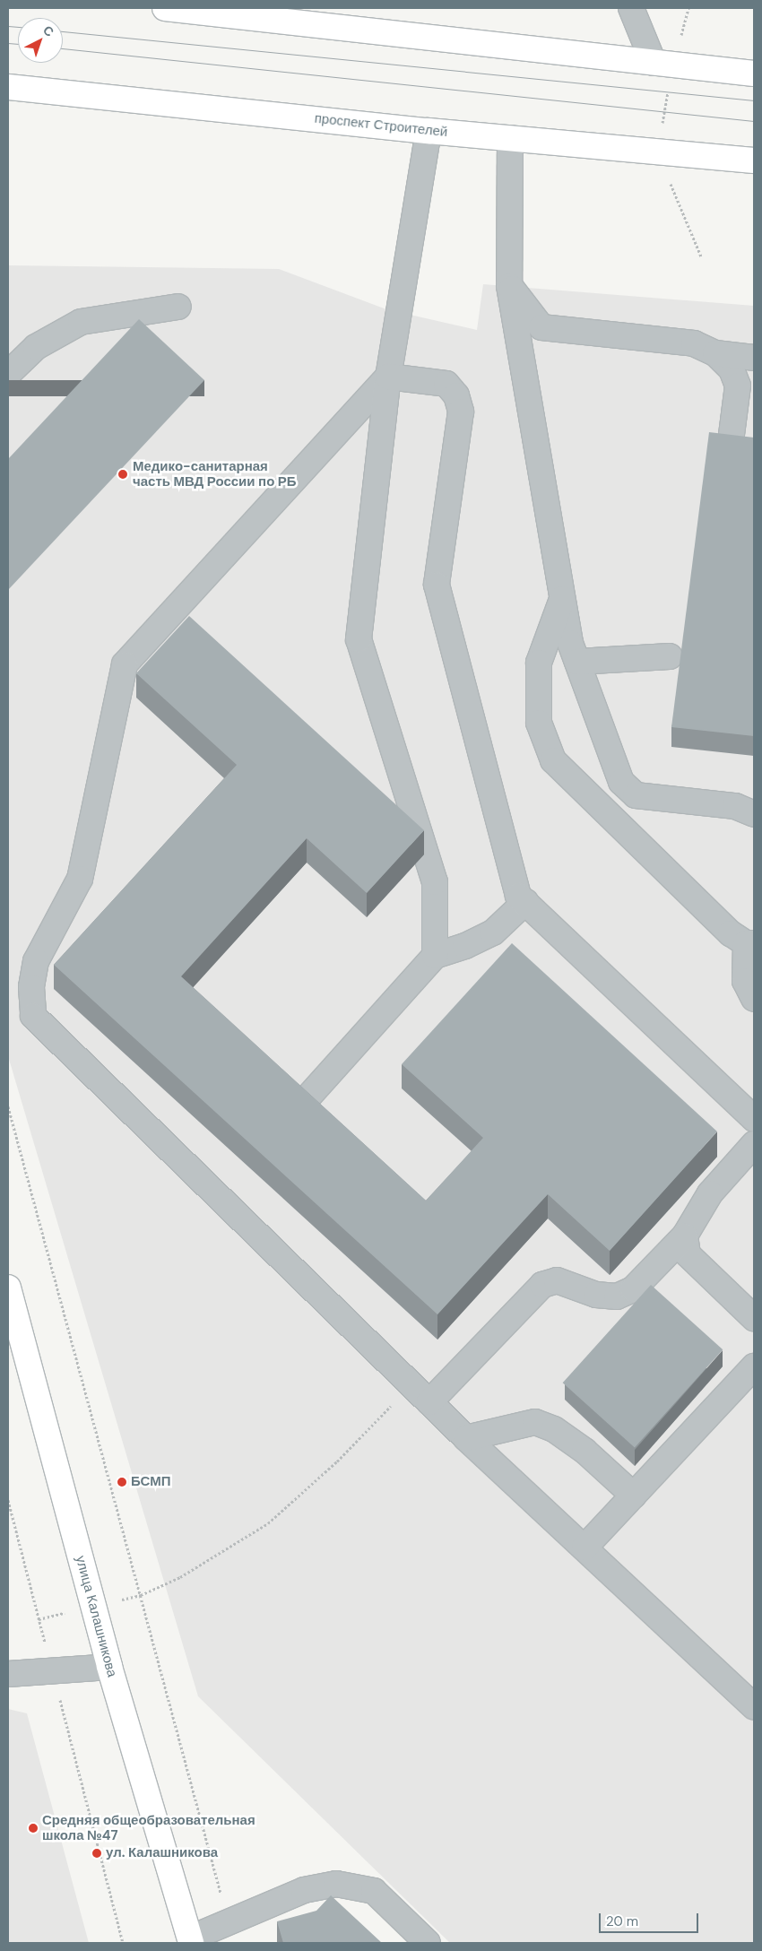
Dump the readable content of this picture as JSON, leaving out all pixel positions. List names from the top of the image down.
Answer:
{
  "streets": {
    "main road": ["проспект Строителей", "улица Калашникова"]
  },
  "places": [
    "Медико-санитарная часть МВД России по РБ",
    "БСМП",
    "Средняя общеобразовательная школа №47",
    "ул. Калашникова"
  ],
  "scale_bar": "20 m",
  "north": "top right"
}
